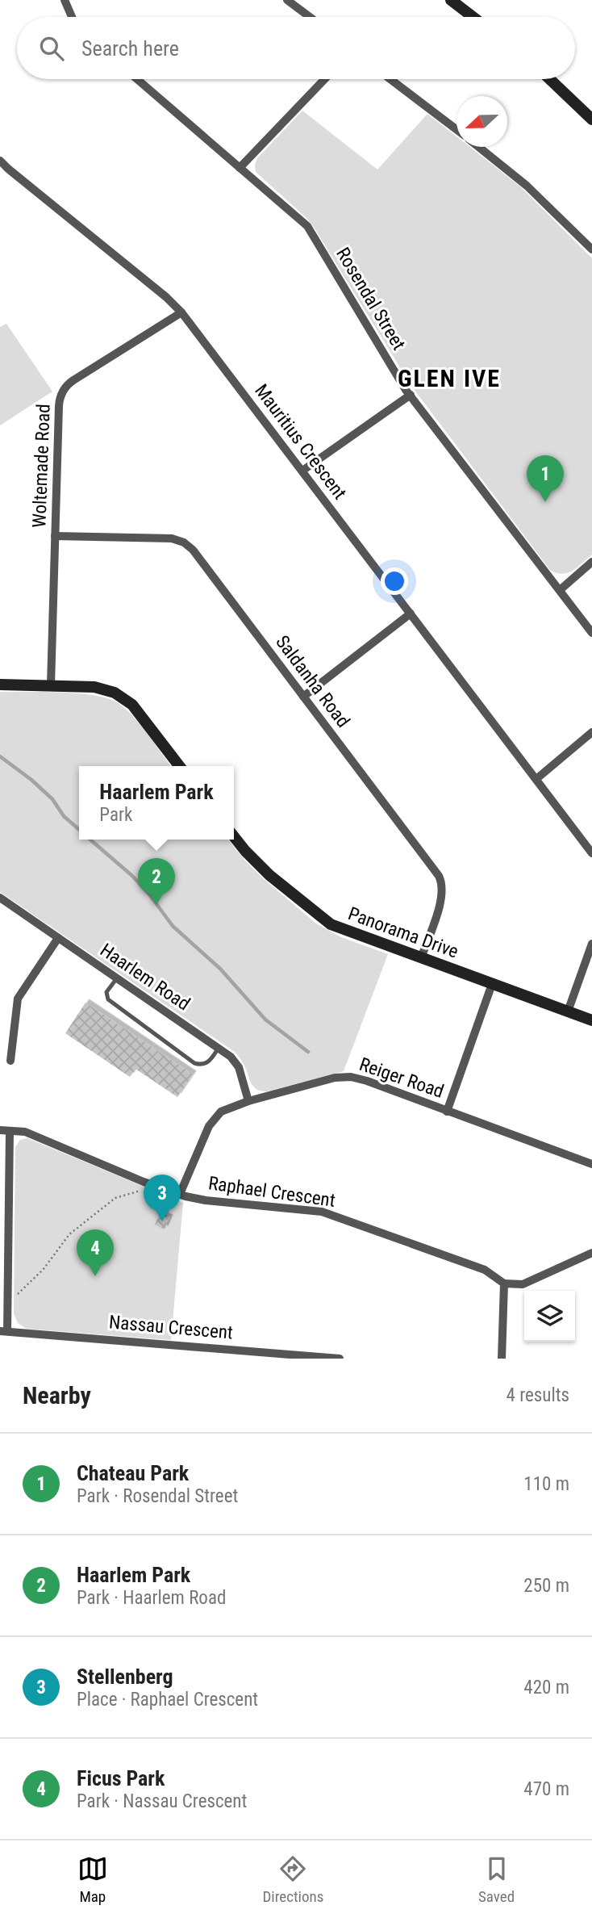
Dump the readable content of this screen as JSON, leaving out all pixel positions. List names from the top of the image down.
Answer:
{
  "streets": {
    "street": [
      "Rosendal Street",
      "Mauritius Crescent",
      "Woltemade Road",
      "Saldanha Road",
      "Panorama Drive",
      "Haarlem Road",
      "Reiger Road",
      "Raphael Crescent",
      "Nassau Crescent"
    ]
  },
  "crossings": [
    ["Mauritius Crescent", "Woltemade Road"],
    ["Woltemade Road", "Saldanha Road"],
    ["Saldanha Road", "Panorama Drive"],
    ["Haarlem Road", "Reiger Road"],
    ["Reiger Road", "Raphael Crescent"]
  ],
  "districts": ["GLEN IVE"],
  "north": "left",
  "page": {
    "search": "Search here",
    "pins": [
      "1",
      "2",
      "3",
      "4"
    ],
    "popup": ["Haarlem Park", "Park"],
    "heading": ["Nearby", "4 results"],
    "list": [
      {
        "mark": "1",
        "name": "Chateau Park",
        "note": "Park · Rosendal Street",
        "value": "110 m"
      },
      {
        "mark": "2",
        "name": "Haarlem Park",
        "note": "Park · Haarlem Road",
        "value": "250 m"
      },
      {
        "mark": "3",
        "name": "Stellenberg",
        "note": "Place · Raphael Crescent",
        "value": "420 m"
      },
      {
        "mark": "4",
        "name": "Ficus Park",
        "note": "Park · Nassau Crescent",
        "value": "470 m"
      }
    ],
    "nav": ["Map", "Directions", "Saved"]
  }
}
